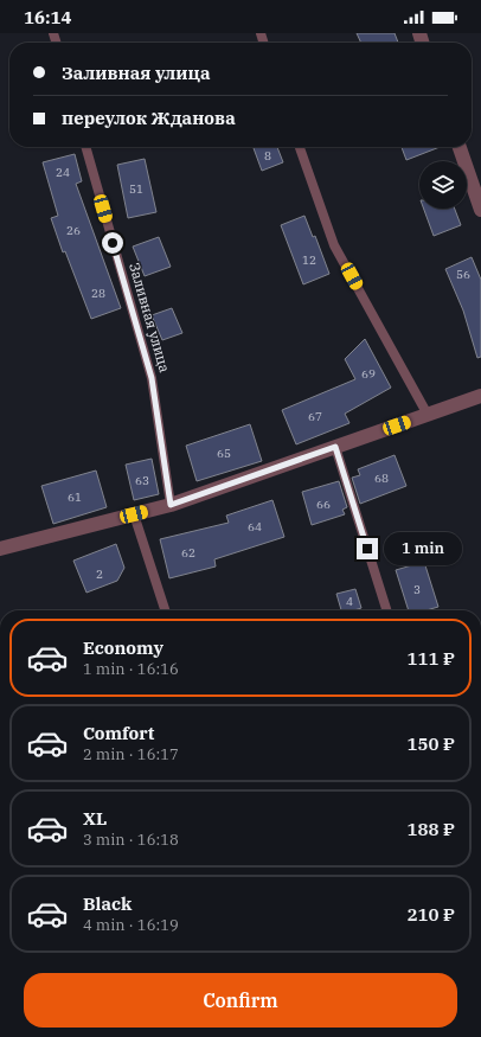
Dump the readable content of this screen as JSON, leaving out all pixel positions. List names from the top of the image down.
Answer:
{
  "streets": {
    "lane": ["Заливная улица"]
  },
  "house_numbers": [
    "8",
    "24",
    "51",
    "26",
    "12",
    "56",
    "28",
    "69",
    "67",
    "65",
    "68",
    "63",
    "61",
    "66",
    "64",
    "62",
    "2",
    "3",
    "4"
  ],
  "page": {
    "status": "16:14",
    "banner": ["Заливная улица", "переулок Жданова"],
    "bubble": "1 min",
    "list": [
      {
        "name": "Economy",
        "note": "1 min · 16:16",
        "value": "111 ₽"
      },
      {
        "name": "Comfort",
        "note": "2 min · 16:17",
        "value": "150 ₽"
      },
      {
        "name": "XL",
        "note": "3 min · 16:18",
        "value": "188 ₽"
      },
      {
        "name": "Black",
        "note": "4 min · 16:19",
        "value": "210 ₽"
      }
    ],
    "buttons": "Confirm"
  }
}
